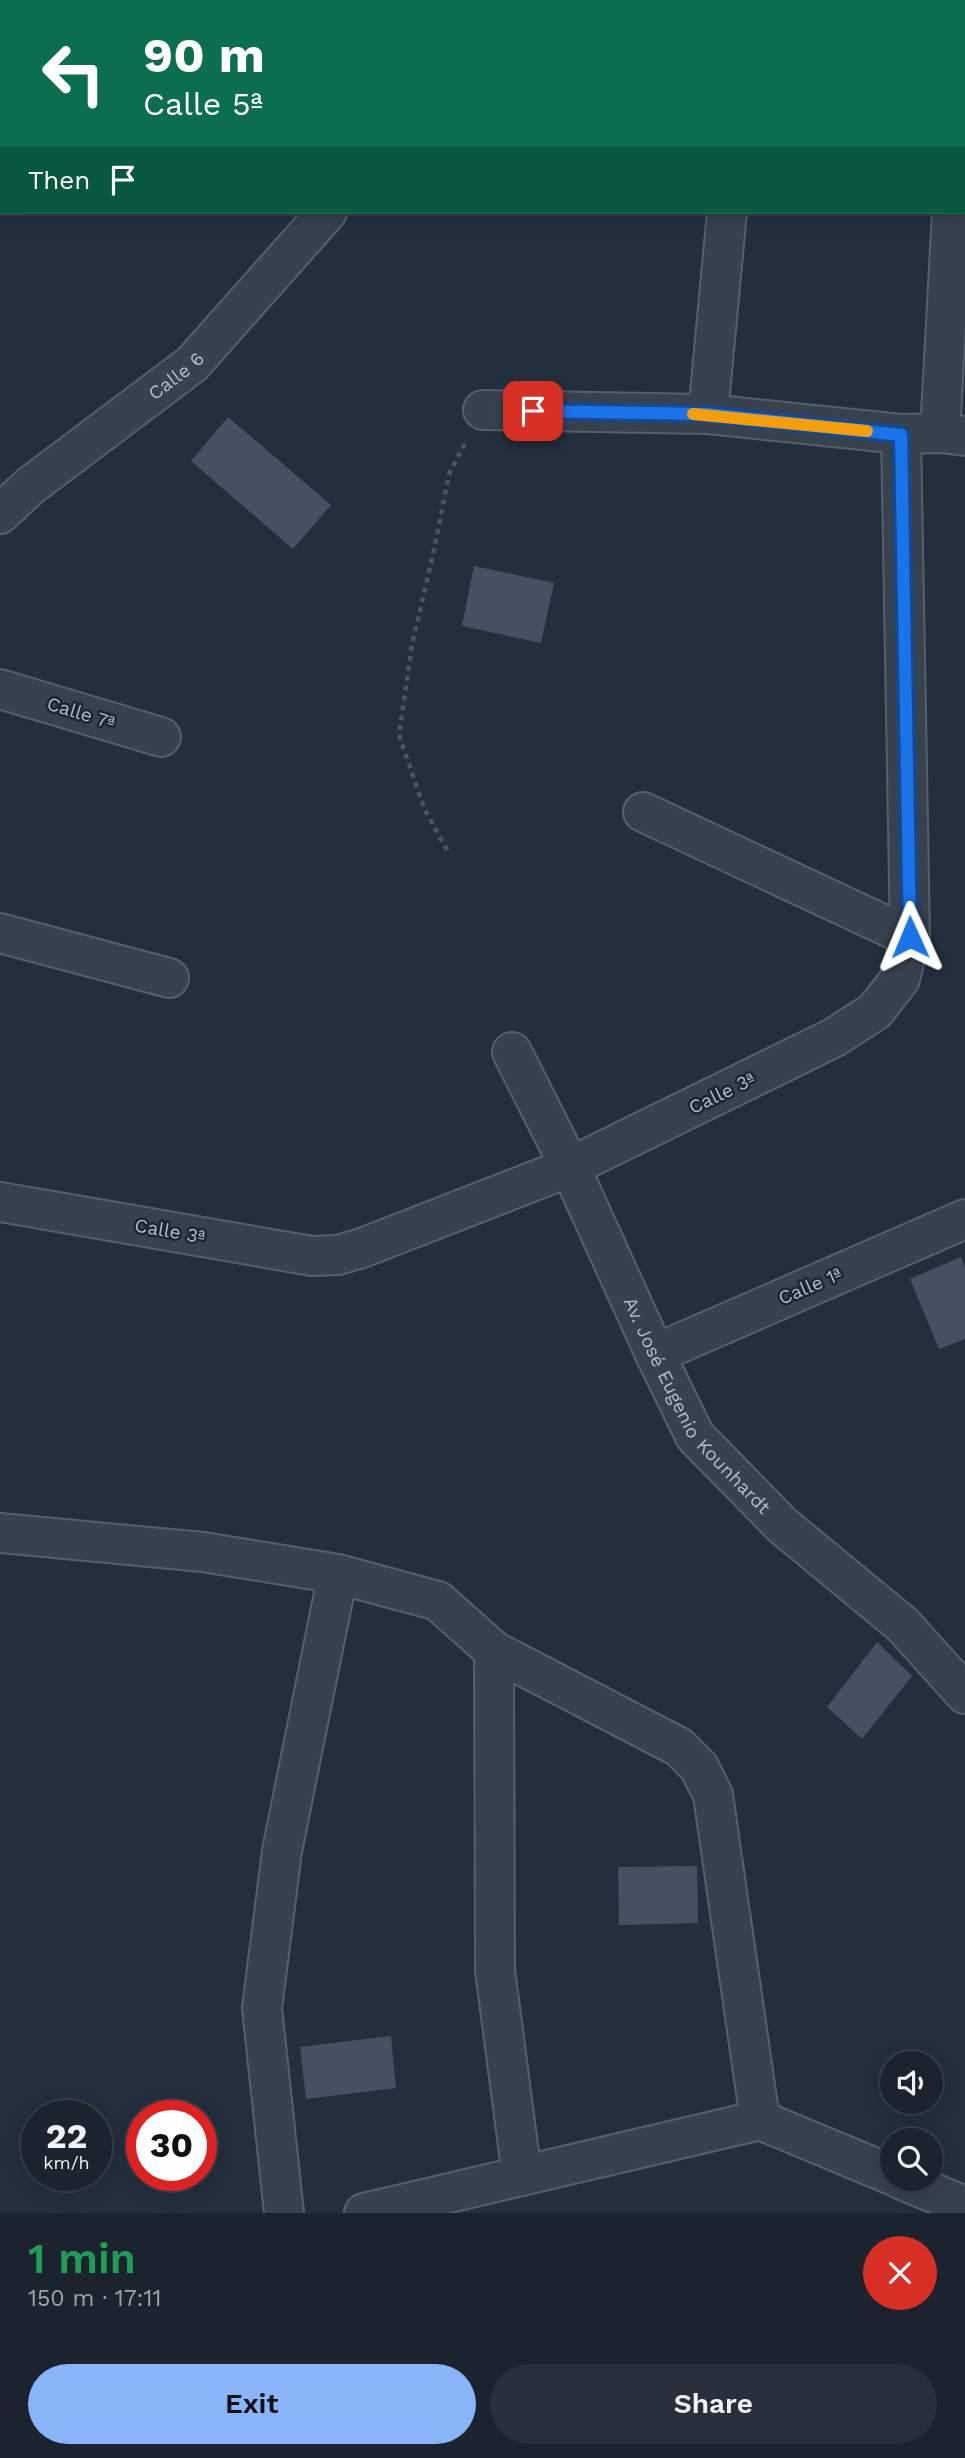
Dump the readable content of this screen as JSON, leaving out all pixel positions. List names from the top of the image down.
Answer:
{
  "streets": {
    "street": [
      "Calle 6",
      "Calle 7ª",
      "Calle 3ª",
      "Calle 1ª",
      "Av. José Eugenio Kounhardt"
    ]
  },
  "crossings": [
    ["Calle 3ª", "Av. José Eugenio Kounhardt"],
    ["Calle 1ª", "Av. José Eugenio Kounhardt"]
  ],
  "page": {
    "turn": ["90 m", "Calle 5ª"],
    "then": "Then",
    "speed": "22 km/h",
    "limit": "30",
    "heading": ["1 min", "150 m · 17:11"],
    "buttons": ["Exit", "Share"]
  }
}
